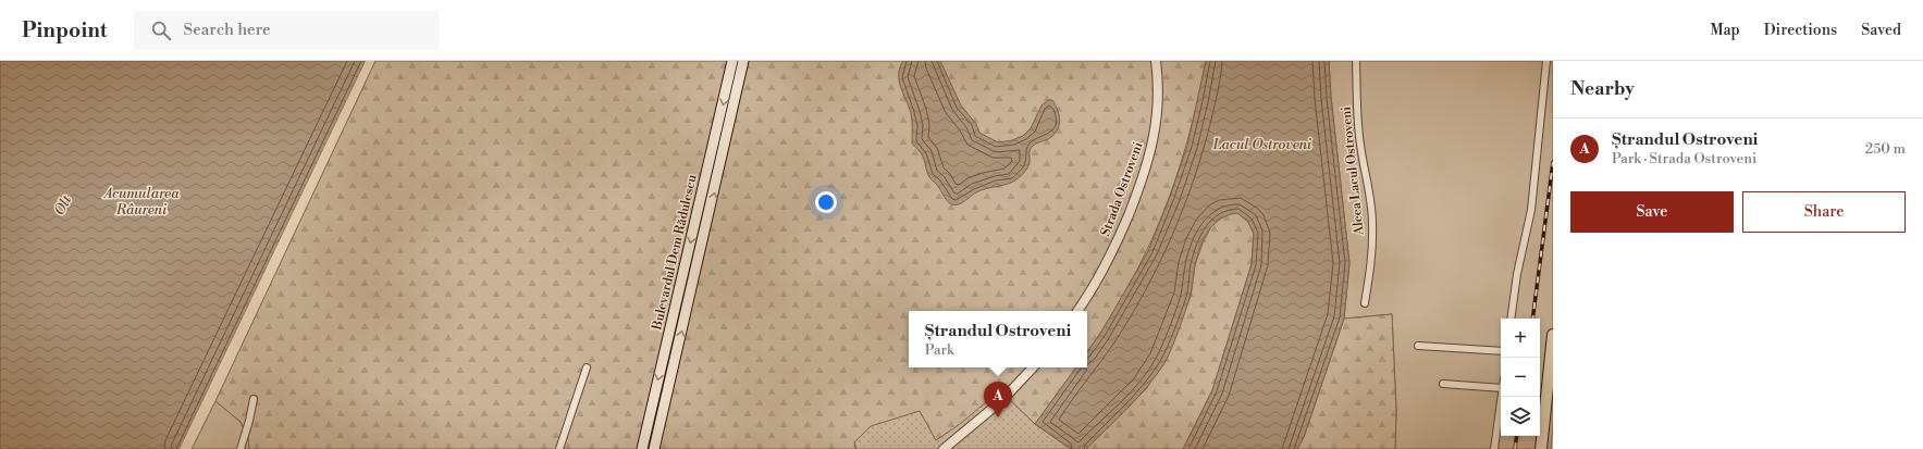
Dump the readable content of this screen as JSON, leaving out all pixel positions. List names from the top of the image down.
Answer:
{
  "streets": {
    "main road": ["Bulevardul Dem Rădulescu"],
    "street": ["Aleea Lacul Ostroveni", "Strada Ostroveni"]
  },
  "water": ["Lacul Ostroveni", "Acumularea Râureni", "Olt"],
  "page": {
    "header": "Pinpoint",
    "search": "Search here",
    "nav": ["Map", "Directions", "Saved"],
    "heading": "Nearby",
    "list": [
      {
        "mark": "A",
        "name": "Ștrandul Ostroveni",
        "note": "Park · Strada Ostroveni",
        "value": "250 m"
      }
    ],
    "buttons": ["Save", "Share"],
    "popup": ["Ștrandul Ostroveni", "Park"],
    "map_buttons": ["+", "−"],
    "pins": "A"
  }
}
